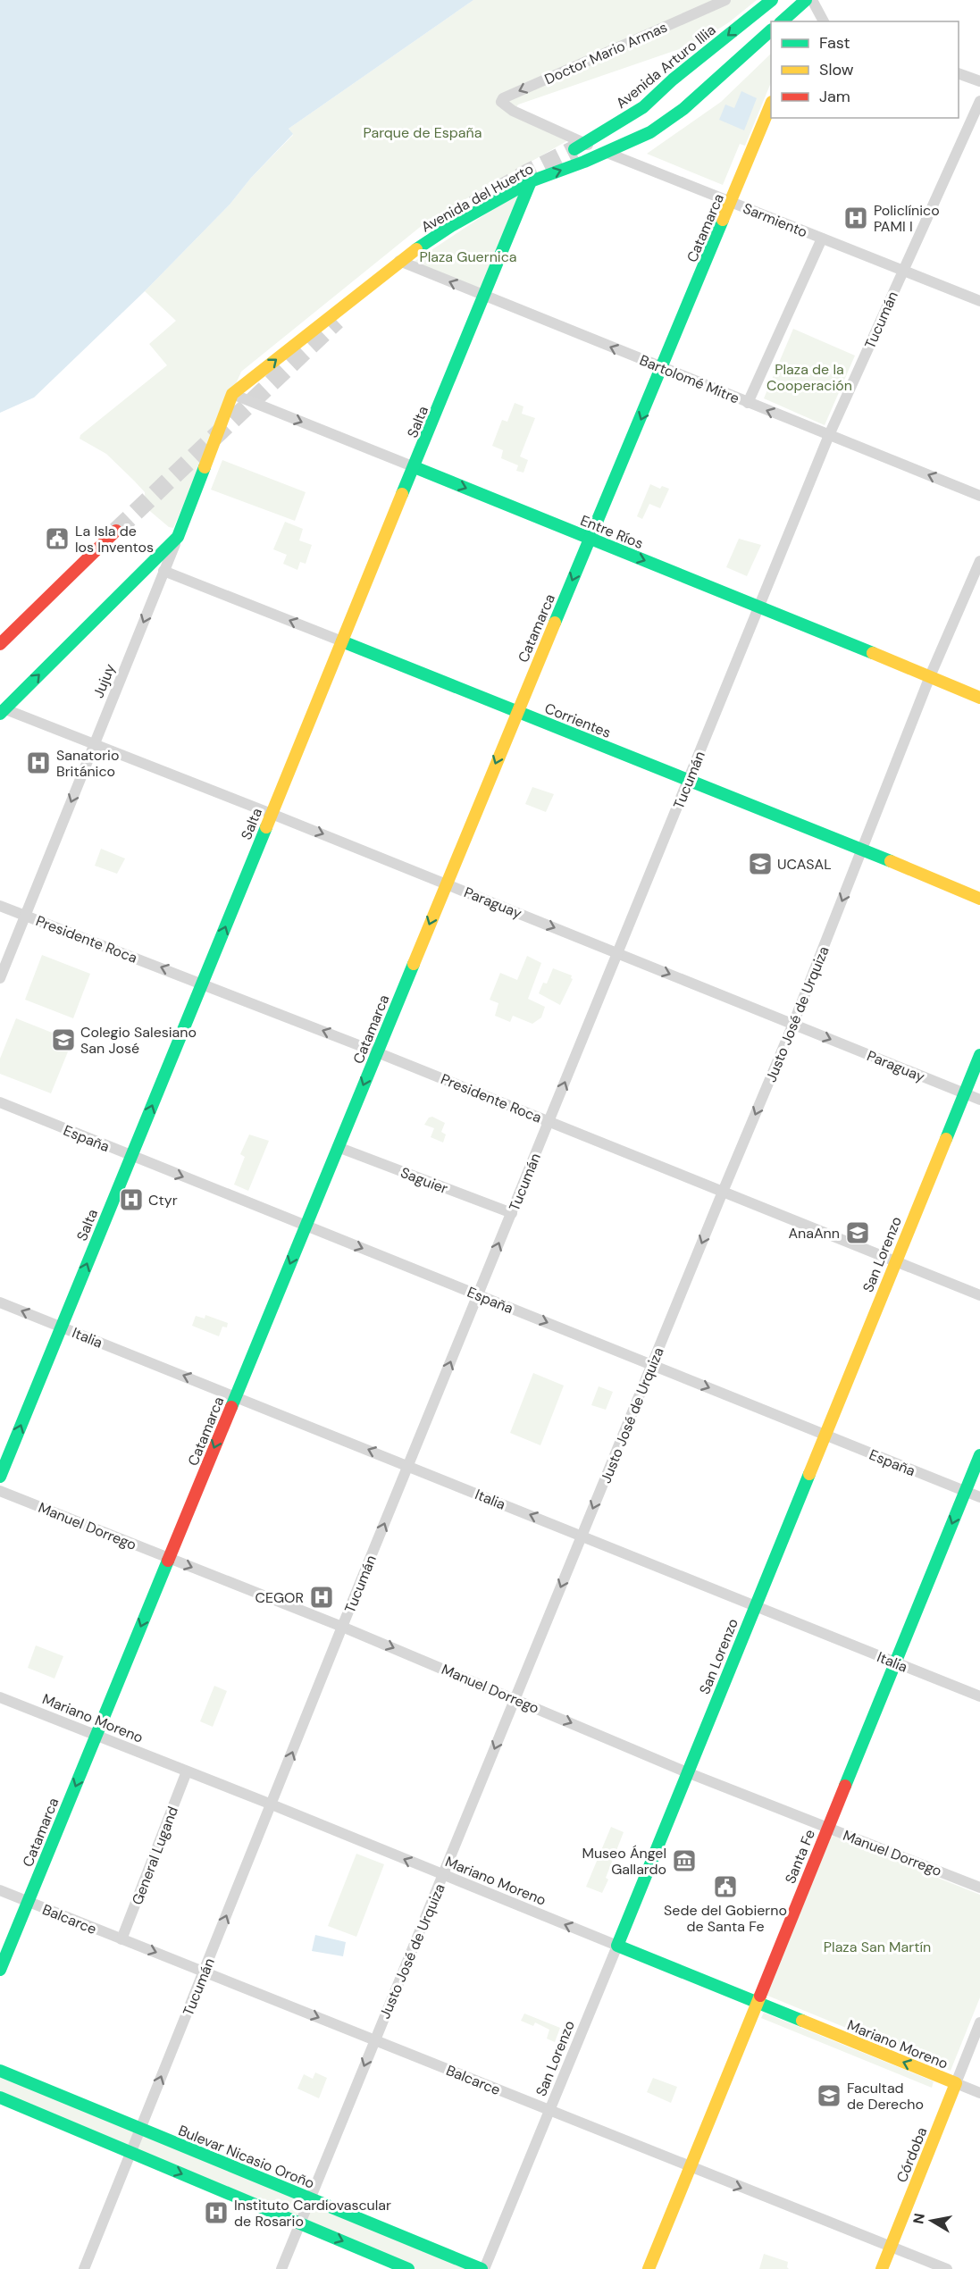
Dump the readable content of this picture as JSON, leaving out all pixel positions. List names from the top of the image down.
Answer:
{
  "streets": {
    "main road": [
      "Avenida Arturo Illia",
      "Avenida del Huerto",
      "Catamarca",
      "Salta",
      "Entre Ríos",
      "Jujuy",
      "Corrientes",
      "San Lorenzo",
      "Mariano Moreno",
      "Santa Fe",
      "Córdoba",
      "Bulevar Nicasio Oroño"
    ],
    "street": [
      "Doctor Mario Armas",
      "Sarmiento",
      "Tucumán",
      "Bartolomé Mitre",
      "Paraguay",
      "Presidente Roca",
      "Justo José de Urquiza",
      "España",
      "Saguier",
      "Italia",
      "Manuel Dorrego",
      "General Lugand",
      "Balcarce"
    ]
  },
  "crossings": [
    ["Doctor Mario Armas", "Sarmiento"],
    ["Avenida Arturo Illia", "Sarmiento"],
    ["Avenida del Huerto", "Bartolomé Mitre"],
    ["Avenida del Huerto", "Salta"],
    ["Avenida del Huerto", "Entre Ríos"],
    ["Avenida del Huerto", "Jujuy"],
    ["Sarmiento", "Catamarca"],
    ["Sarmiento", "Tucumán"],
    ["Catamarca", "Bartolomé Mitre"],
    ["Catamarca", "Entre Ríos"],
    ["Catamarca", "Corrientes"],
    ["Catamarca", "Paraguay"],
    ["Catamarca", "Presidente Roca"],
    ["Catamarca", "España"],
    ["Catamarca", "Saguier"],
    ["Catamarca", "Italia"],
    ["Catamarca", "Manuel Dorrego"],
    ["Catamarca", "Mariano Moreno"],
    ["Catamarca", "Balcarce"],
    ["Tucumán", "Bartolomé Mitre"],
    ["Tucumán", "Entre Ríos"],
    ["Tucumán", "Corrientes"],
    ["Tucumán", "Paraguay"],
    ["Tucumán", "Presidente Roca"],
    ["Tucumán", "España"],
    ["Tucumán", "Saguier"],
    ["Tucumán", "Italia"],
    ["Tucumán", "Manuel Dorrego"],
    ["Tucumán", "Mariano Moreno"],
    ["Tucumán", "Balcarce"],
    ["Tucumán", "Bulevar Nicasio Oroño"],
    ["Bartolomé Mitre", "Salta"],
    ["Salta", "Entre Ríos"],
    ["Salta", "Corrientes"],
    ["Salta", "Paraguay"],
    ["Salta", "Presidente Roca"],
    ["Salta", "España"],
    ["Salta", "Italia"],
    ["Entre Ríos", "Jujuy"],
    ["Entre Ríos", "Justo José de Urquiza"],
    ["Jujuy", "Corrientes"],
    ["Jujuy", "Paraguay"],
    ["Jujuy", "Presidente Roca"],
    ["Corrientes", "Justo José de Urquiza"],
    ["Paraguay", "Justo José de Urquiza"],
    ["Paraguay", "San Lorenzo"],
    ["Presidente Roca", "Justo José de Urquiza"],
    ["Presidente Roca", "San Lorenzo"],
    ["Justo José de Urquiza", "España"],
    ["Justo José de Urquiza", "Italia"],
    ["Justo José de Urquiza", "Manuel Dorrego"],
    ["Justo José de Urquiza", "Mariano Moreno"],
    ["Justo José de Urquiza", "Balcarce"],
    ["Justo José de Urquiza", "Bulevar Nicasio Oroño"],
    ["España", "San Lorenzo"],
    ["España", "Santa Fe"],
    ["San Lorenzo", "Italia"],
    ["San Lorenzo", "Manuel Dorrego"],
    ["San Lorenzo", "Mariano Moreno"],
    ["San Lorenzo", "Balcarce"],
    ["San Lorenzo", "Bulevar Nicasio Oroño"],
    ["Italia", "Santa Fe"],
    ["Manuel Dorrego", "Santa Fe"],
    ["Mariano Moreno", "General Lugand"],
    ["Mariano Moreno", "Santa Fe"],
    ["Mariano Moreno", "Córdoba"],
    ["General Lugand", "Balcarce"],
    ["Santa Fe", "Balcarce"],
    ["Balcarce", "Córdoba"]
  ],
  "one_way": [
    "Doctor Mario Armas",
    "Avenida Arturo Illia",
    "Avenida del Huerto",
    "Catamarca",
    "Tucumán",
    "Bartolomé Mitre",
    "Salta",
    "Entre Ríos",
    "Paraguay",
    "Presidente Roca",
    "Justo José de Urquiza",
    "España",
    "Italia",
    "Manuel Dorrego",
    "Mariano Moreno",
    "Balcarce"
  ],
  "parks": [
    "Parque de España",
    "Plaza Guernica",
    "Plaza de la Cooperación",
    "Plaza San Martín"
  ],
  "places": {
    "hospital": [
      "Policlínico PAMI I",
      "Sanatorio Británico",
      "Ctyr",
      "CEGOR",
      "Instituto Cardiovascular de Rosario"
    ],
    "public building": ["La Isla de los Inventos", "Sede del Gobierno de Santa Fe"],
    "school or university": [
      "UCASAL",
      "Colegio Salesiano San José",
      "AnaAnn",
      "Facultad de Derecho"
    ],
    "museum": ["Museo Ángel Gallardo"]
  },
  "legend": ["Fast", "Slow", "Jam"],
  "north": "left"
}
